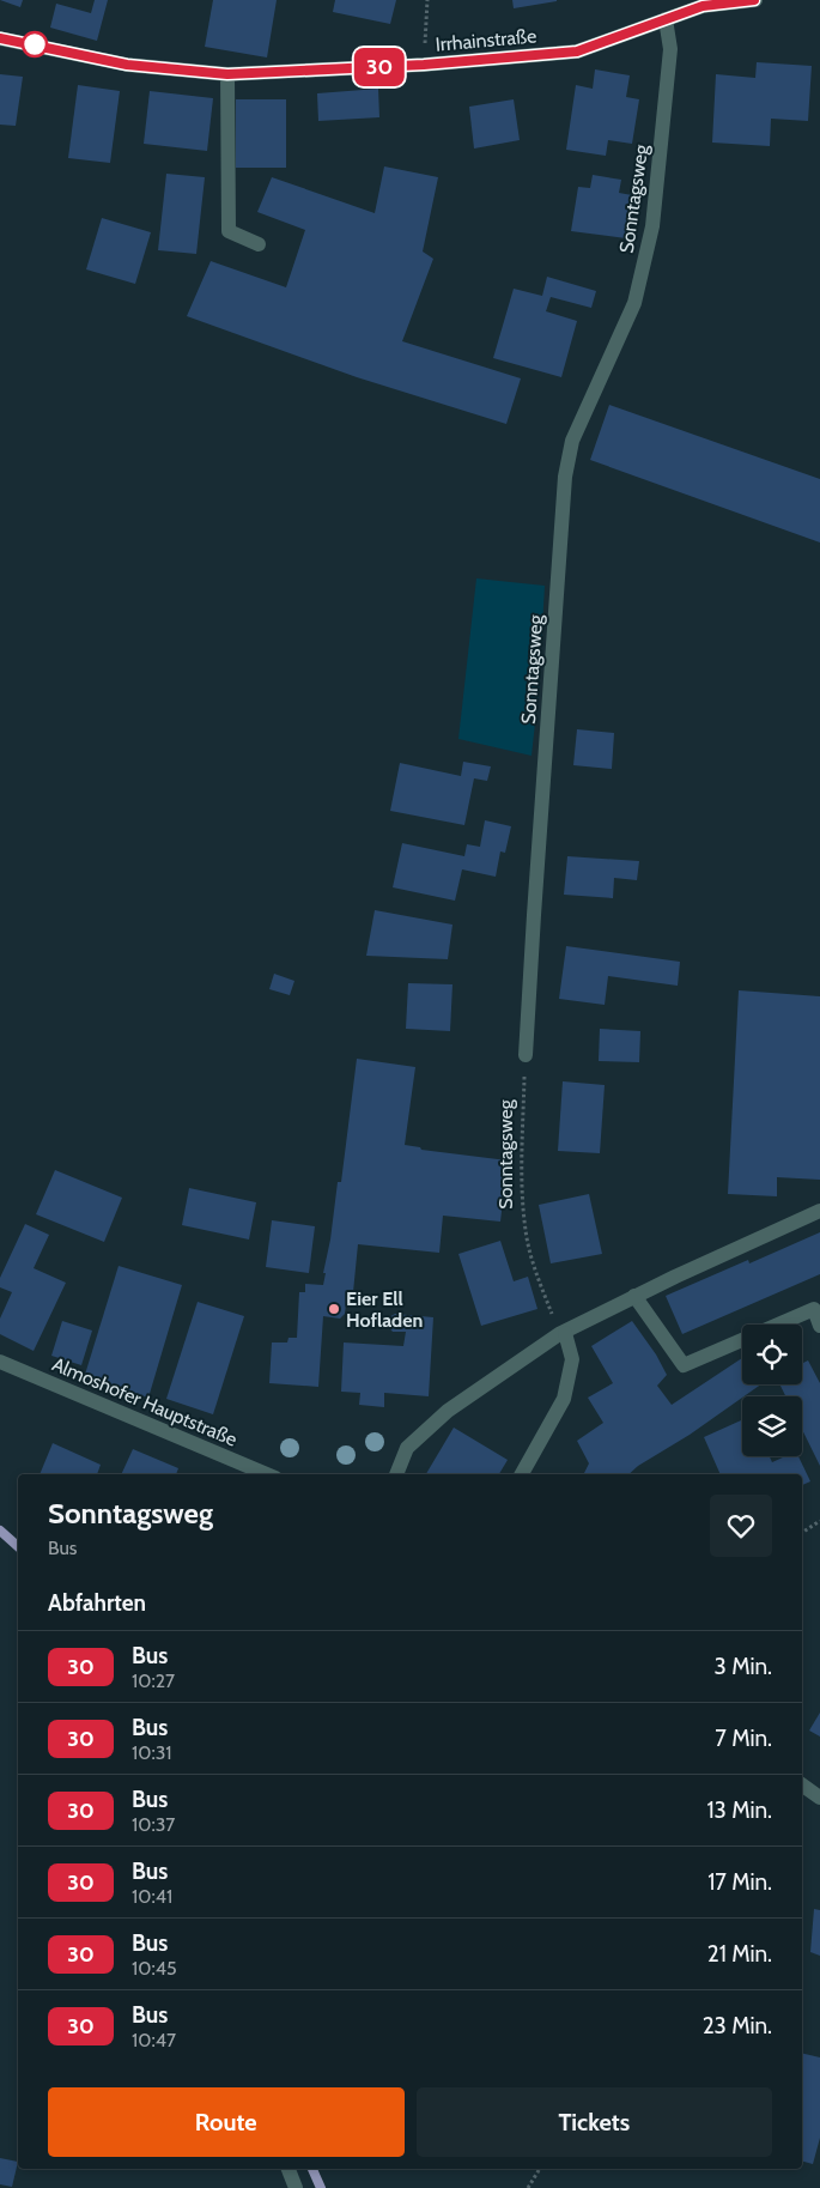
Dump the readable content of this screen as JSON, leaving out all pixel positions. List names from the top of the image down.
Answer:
{
  "streets": {
    "street": ["Irrhainstraße", "Sonntagsweg", "Almoshofer Hauptstraße"]
  },
  "crossings": [
    ["Irrhainstraße", "Sonntagsweg"]
  ],
  "places": ["Eier Ell Hofladen"],
  "lines": ["bus line 30"],
  "page": {
    "on_map": "30",
    "heading": [
      ["Sonntagsweg", "Bus"],
      "Abfahrten"
    ],
    "list": [
      {
        "mark": "30",
        "name": "Bus",
        "note": "10:27",
        "value": "3 Min."
      },
      {
        "mark": "30",
        "name": "Bus",
        "note": "10:31",
        "value": "7 Min."
      },
      {
        "mark": "30",
        "name": "Bus",
        "note": "10:37",
        "value": "13 Min."
      },
      {
        "mark": "30",
        "name": "Bus",
        "note": "10:41",
        "value": "17 Min."
      },
      {
        "mark": "30",
        "name": "Bus",
        "note": "10:45",
        "value": "21 Min."
      },
      {
        "mark": "30",
        "name": "Bus",
        "note": "10:47",
        "value": "23 Min."
      }
    ],
    "buttons": ["Route", "Tickets"]
  }
}
